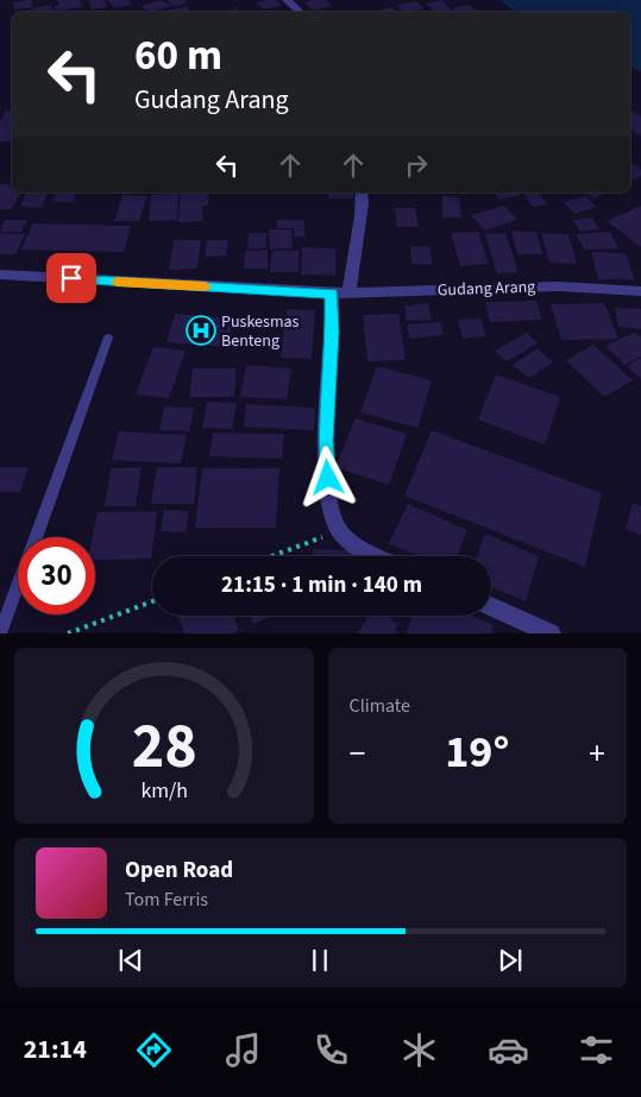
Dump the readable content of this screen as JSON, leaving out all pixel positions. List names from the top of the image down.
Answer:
{
  "streets": {
    "street": ["Gudang Arang"]
  },
  "places": {
    "hospital": ["Puskesmas Benteng"]
  },
  "page": {
    "turn": ["60 m", "Gudang Arang"],
    "limit": "30",
    "trip": "21:15 · 1 min · 140 m",
    "tile": "Climate",
    "heat": ["−", "19°", "+"],
    "song": ["Open Road", "Tom Ferris"],
    "tabs": "21:14",
    "gauge": ["28", "km/h"]
  }
}
